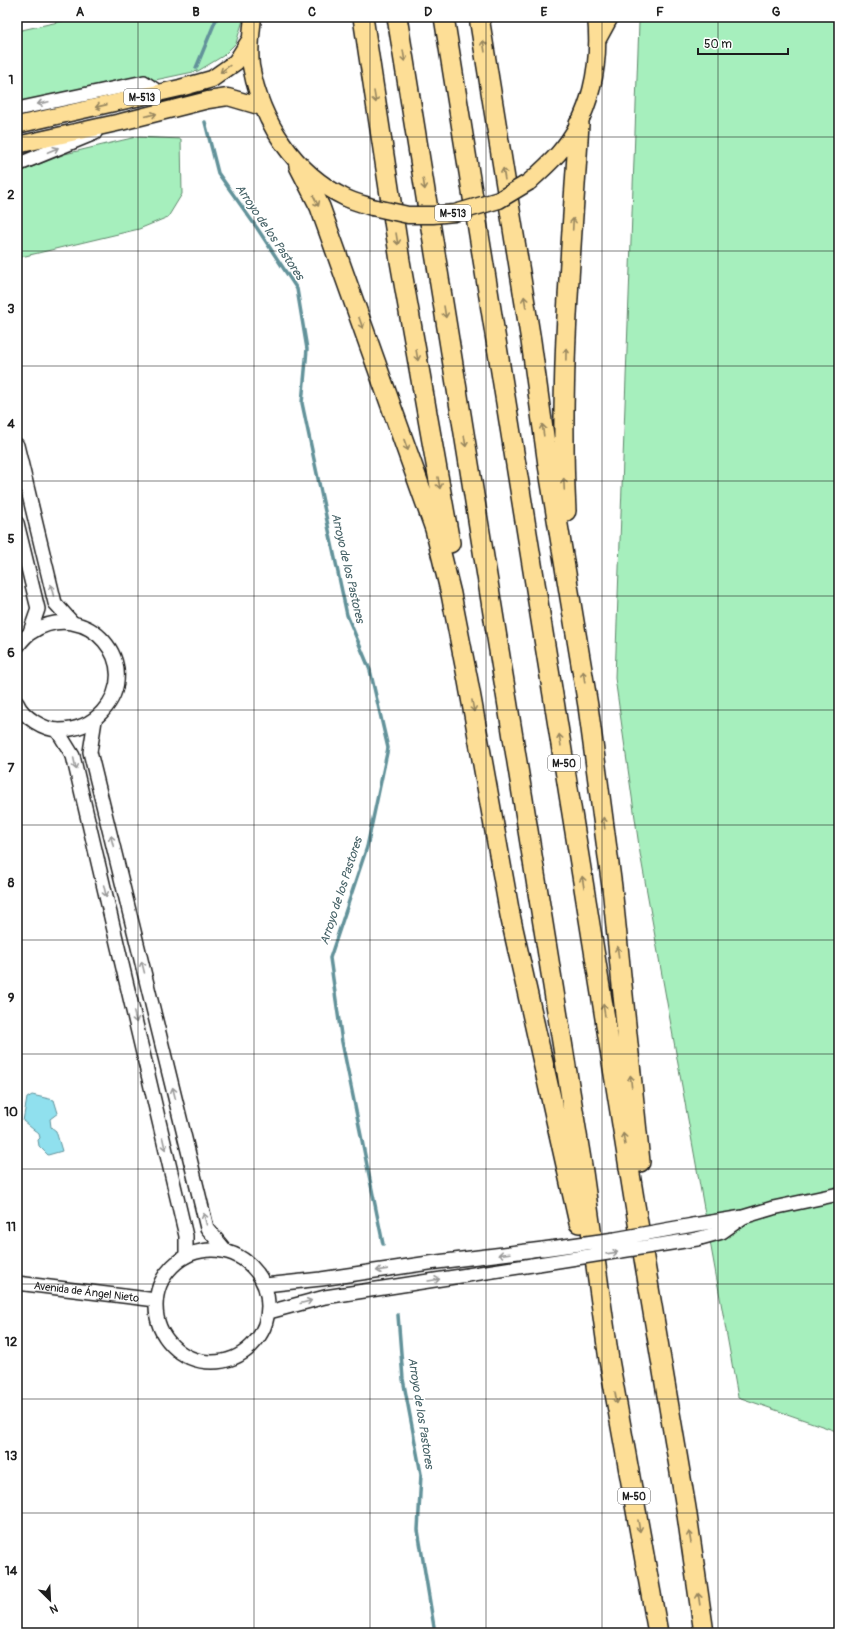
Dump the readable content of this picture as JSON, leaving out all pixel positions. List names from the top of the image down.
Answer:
{
  "streets": {
    "highway": ["M-50"],
    "main road": ["M-513"],
    "street": ["Avenida de Ángel Nieto"]
  },
  "water": ["Arroyo de los Pastores"],
  "scale_bar": "50 m",
  "north": "bottom right",
  "grid": {
    "columns": [
      "A",
      "B",
      "C",
      "D",
      "E",
      "F",
      "G"
    ],
    "rows": [
      "1",
      "2",
      "3",
      "4",
      "5",
      "6",
      "7",
      "8",
      "9",
      "10",
      "11",
      "12",
      "13",
      "14"
    ]
  }
}
